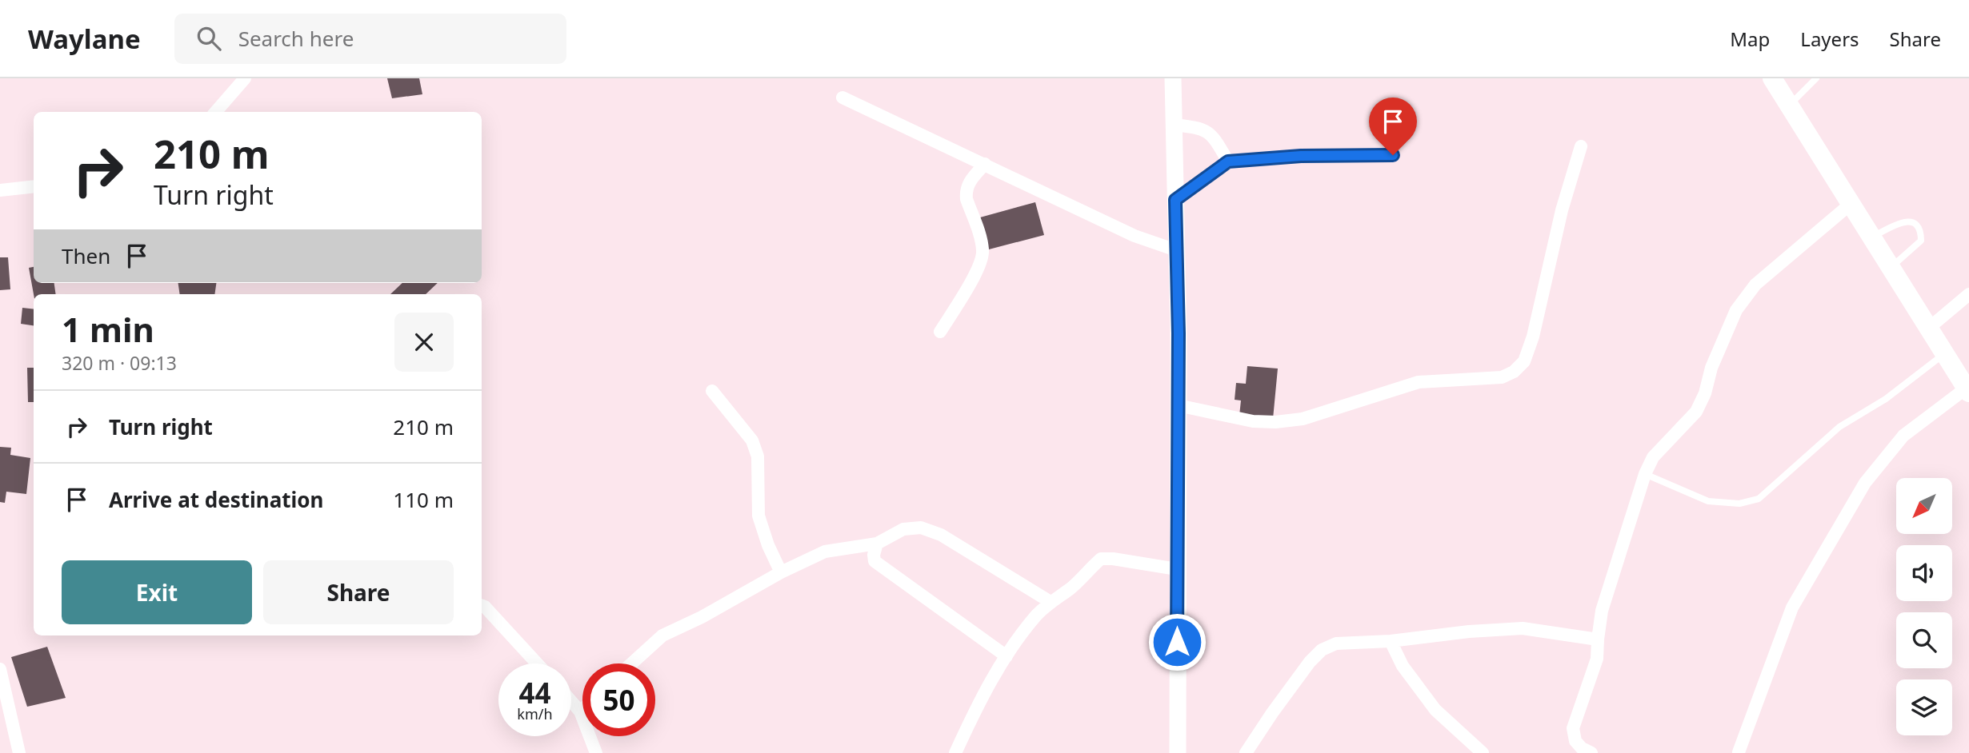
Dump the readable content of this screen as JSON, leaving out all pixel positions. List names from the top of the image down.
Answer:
{
  "north": "bottom left",
  "page": {
    "header": "Waylane",
    "search": "Search here",
    "nav": ["Map", "Layers", "Share"],
    "turn": ["210 m", "Turn right"],
    "then": "Then",
    "heading": ["1 min", "320 m · 09:13"],
    "list": [
      {
        "name": "Turn right",
        "value": "210 m"
      },
      {
        "name": "Arrive at destination",
        "value": "110 m"
      }
    ],
    "buttons": ["Exit", "Share"],
    "speed": "44 km/h",
    "limit": "50"
  }
}
